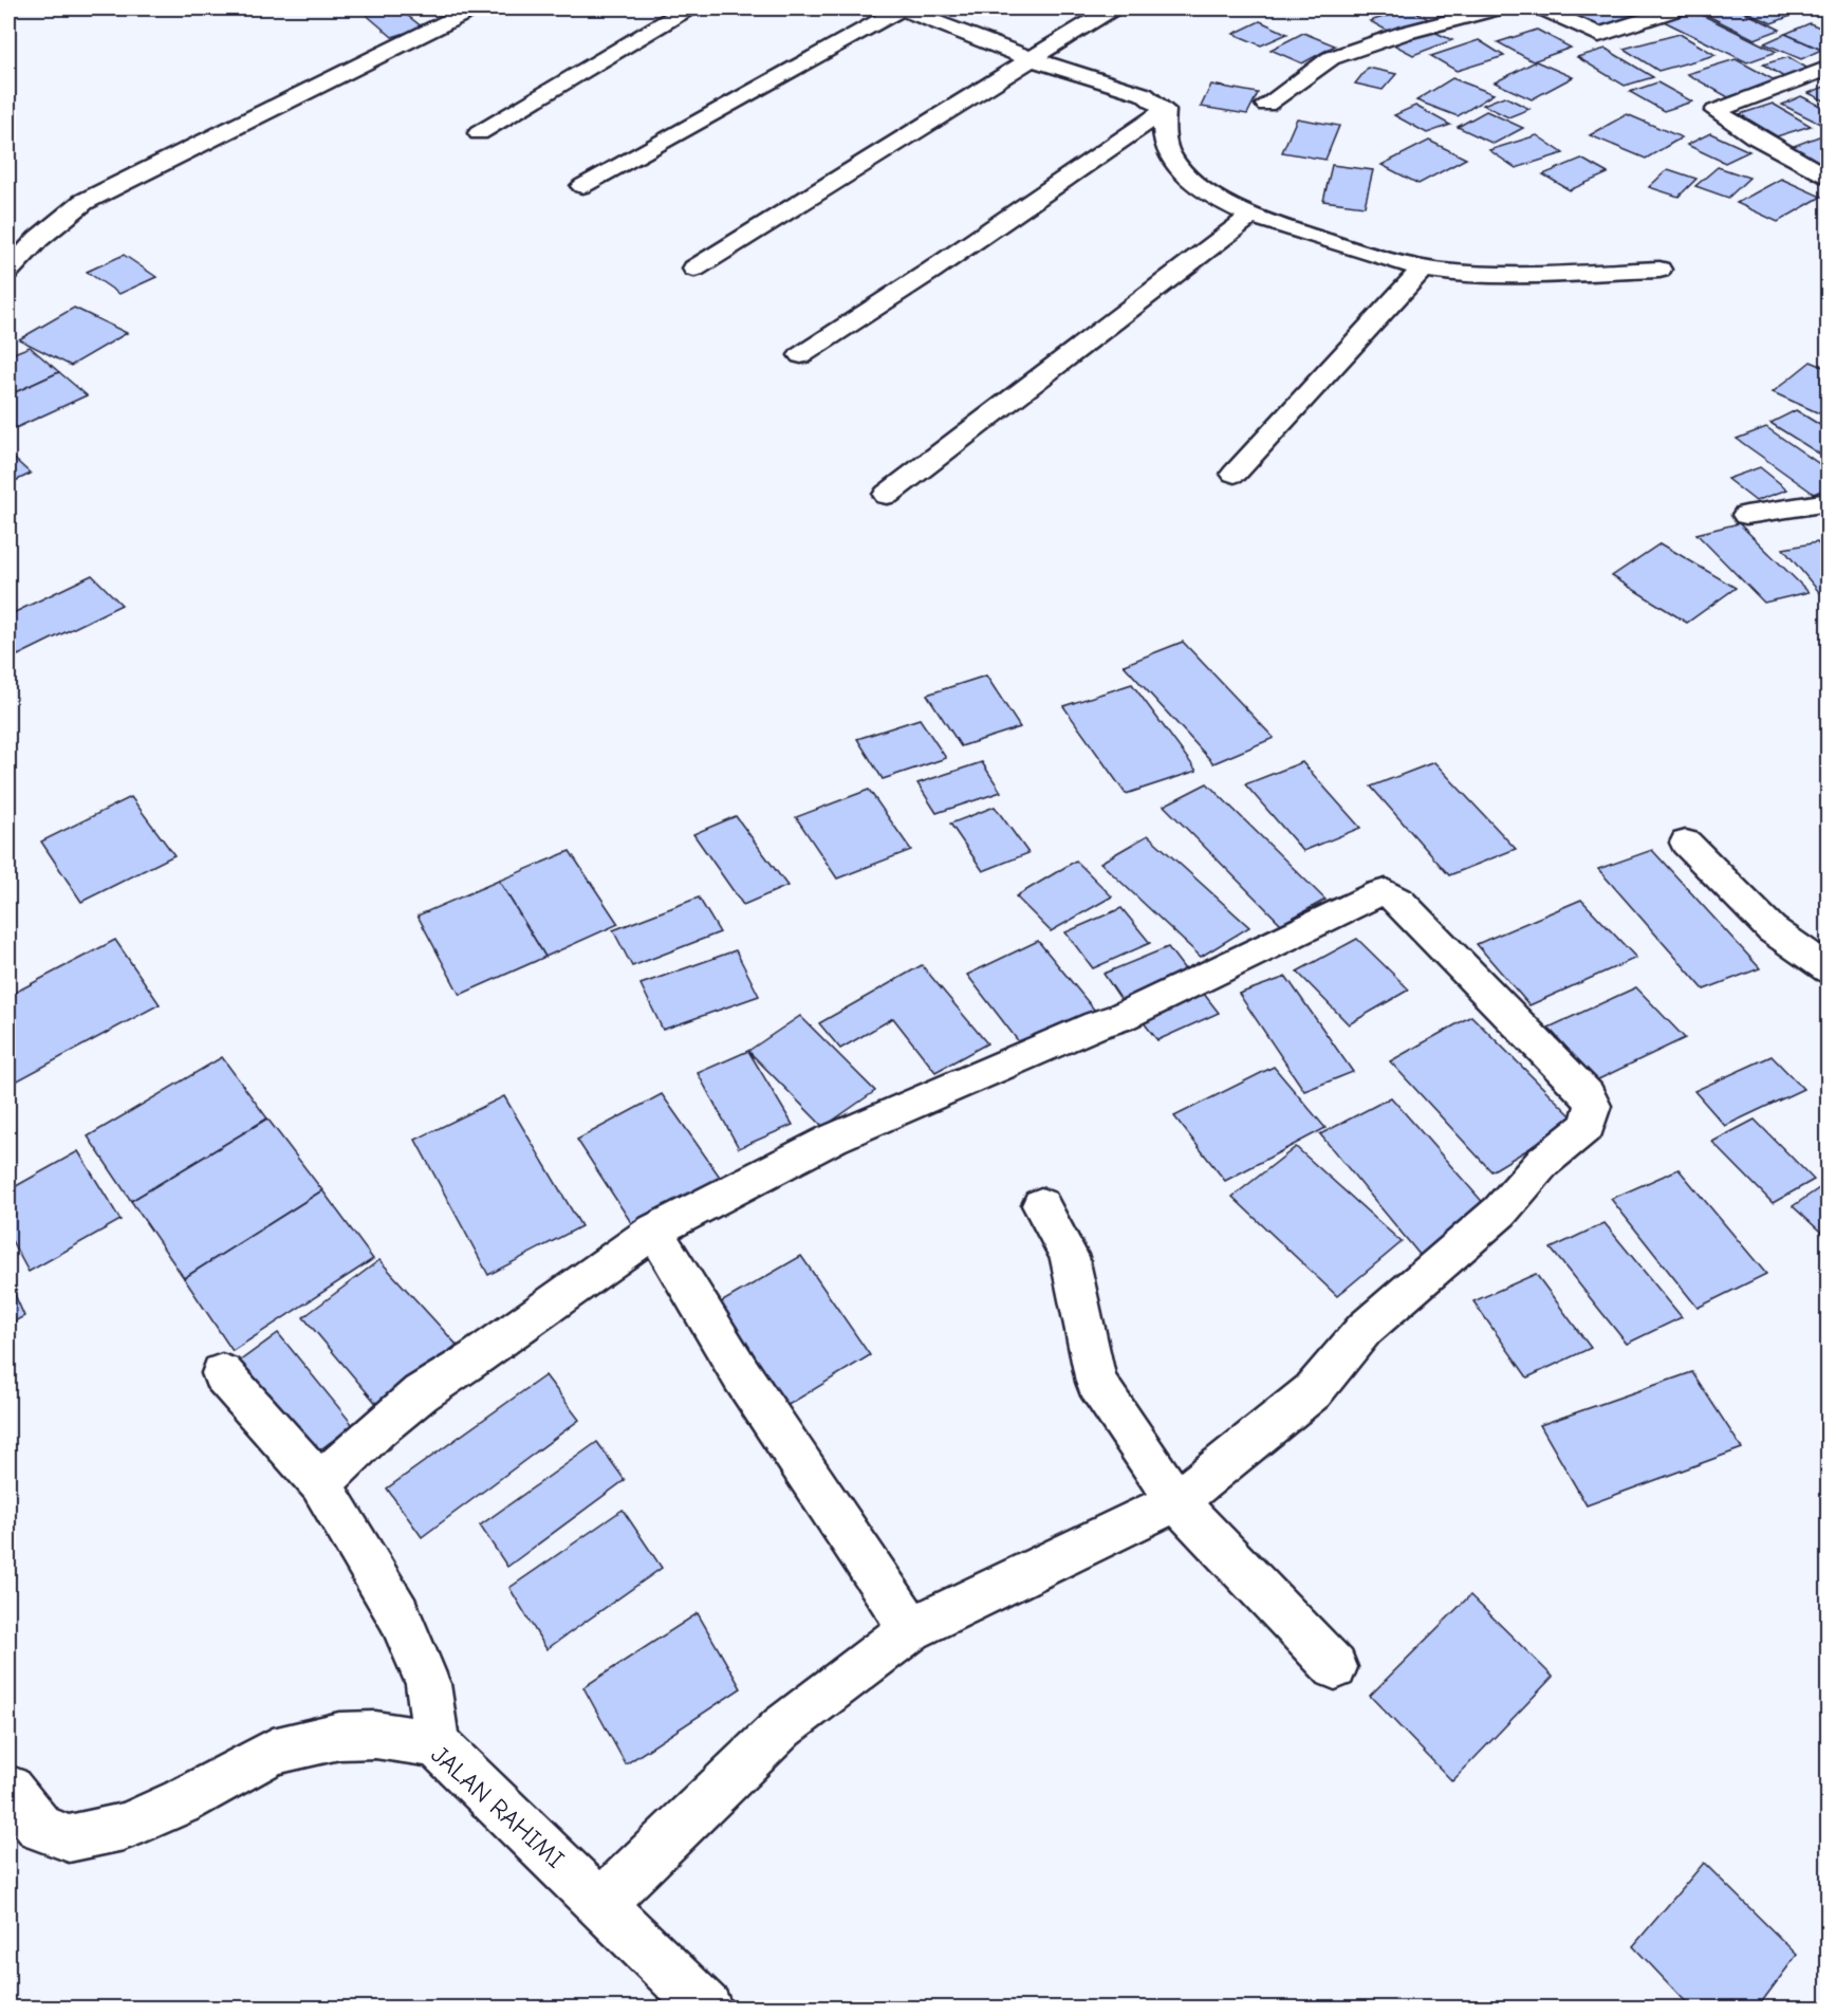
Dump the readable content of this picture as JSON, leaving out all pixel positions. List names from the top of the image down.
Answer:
{
  "streets": {
    "street": ["JALAN RAHIMI"]
  }
}
